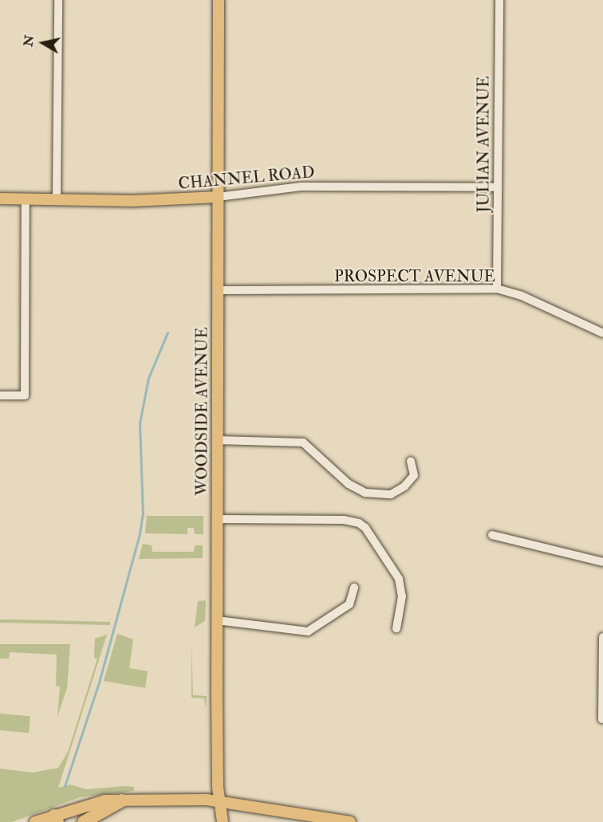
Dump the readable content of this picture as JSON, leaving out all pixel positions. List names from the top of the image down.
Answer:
{
  "streets": {
    "main road": ["CHANNEL ROAD", "WOODSIDE AVENUE"],
    "street": ["JULIAN AVENUE", "PROSPECT AVENUE"]
  },
  "crossings": [
    ["JULIAN AVENUE", "CHANNEL ROAD"],
    ["JULIAN AVENUE", "PROSPECT AVENUE"],
    ["CHANNEL ROAD", "WOODSIDE AVENUE"],
    ["PROSPECT AVENUE", "WOODSIDE AVENUE"]
  ],
  "north": "left"
}
